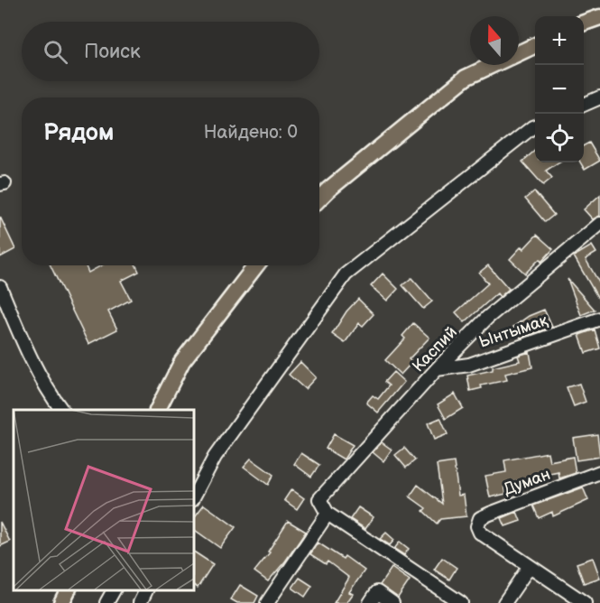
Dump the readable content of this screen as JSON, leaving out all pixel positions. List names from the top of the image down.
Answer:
{
  "streets": {
    "street": ["Ынтымақ", "Каспий", "Думан"]
  },
  "crossings": [
    ["Ынтымақ", "Каспий"]
  ],
  "north": "top",
  "page": {
    "map_buttons": ["+", "−"],
    "search": "Поиск",
    "heading": ["Рядом", "Найдено: 0"]
  }
}
